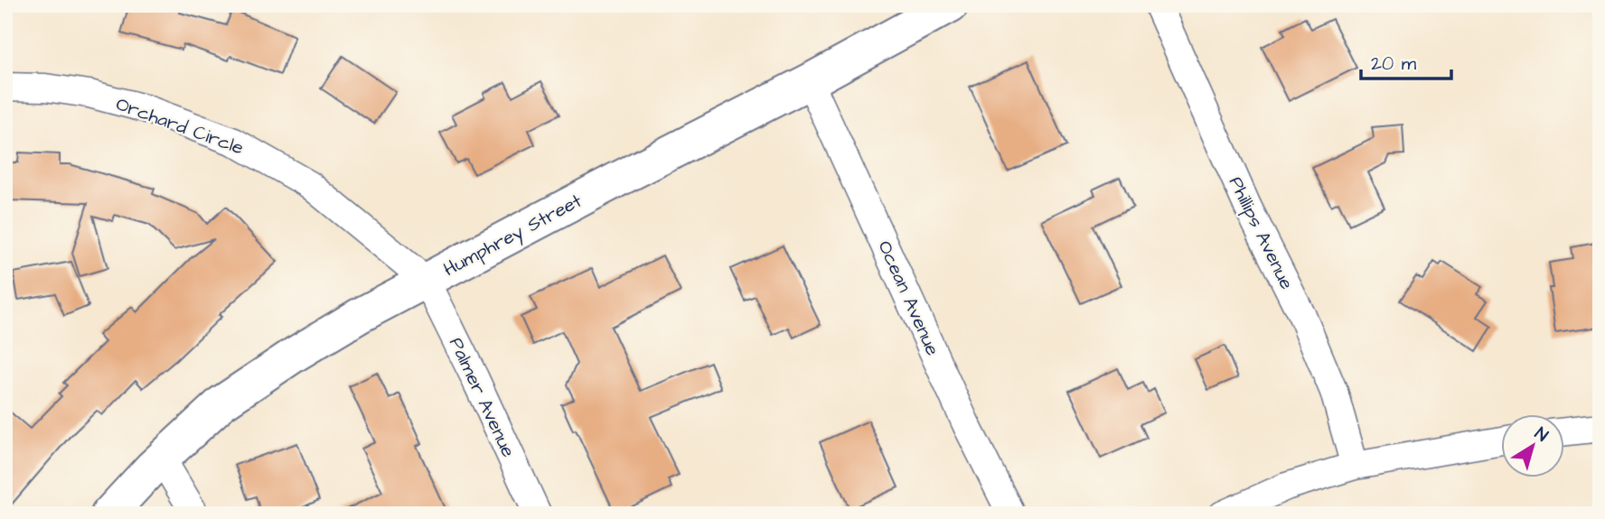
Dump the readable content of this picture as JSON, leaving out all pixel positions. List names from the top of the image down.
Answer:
{
  "streets": {
    "main road": ["Humphrey Street"],
    "street": [
      "Orchard Circle",
      "Phillips Avenue",
      "Ocean Avenue",
      "Palmer Avenue"
    ]
  },
  "crossings": [
    ["Orchard Circle", "Humphrey Street"],
    ["Orchard Circle", "Palmer Avenue"],
    ["Humphrey Street", "Ocean Avenue"],
    ["Humphrey Street", "Palmer Avenue"]
  ],
  "scale_bar": "20 m",
  "north": "top right"
}
